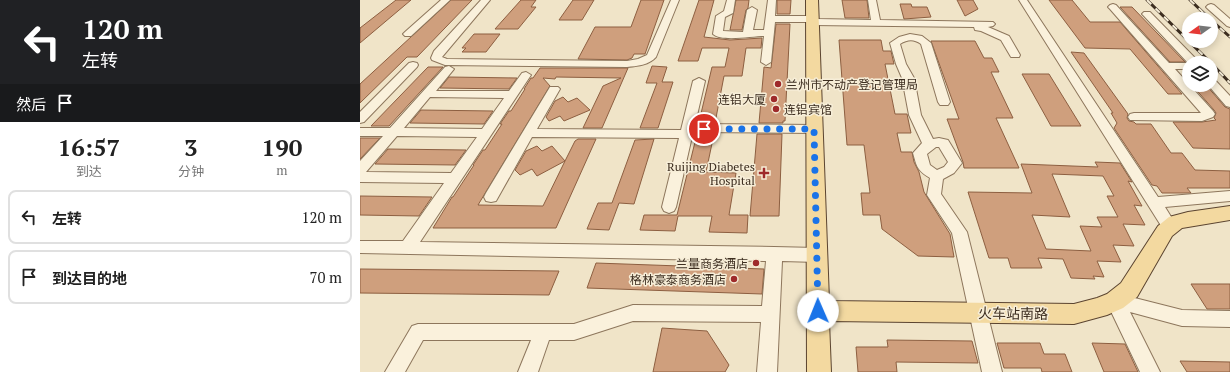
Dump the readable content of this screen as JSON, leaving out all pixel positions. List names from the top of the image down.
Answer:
{
  "streets": {
    "main road": ["火车站南路"]
  },
  "places": {
    "other": [
      "兰州市不动产登记管理局",
      "连铝大厦",
      "连铝宾馆",
      "兰量商务酒店",
      "格林豪泰商务酒店"
    ],
    "health": ["Ruijing Diabetes Hospital"]
  },
  "north": "left",
  "page": {
    "turn": ["120 m", "左转"],
    "then": "然后",
    "eta": [
      "16:57",
      "到达",
      "3",
      "分钟",
      "190",
      "m"
    ],
    "list": [
      {
        "name": "左转",
        "value": "120 m"
      },
      {
        "name": "到达目的地",
        "value": "70 m"
      }
    ]
  }
}
